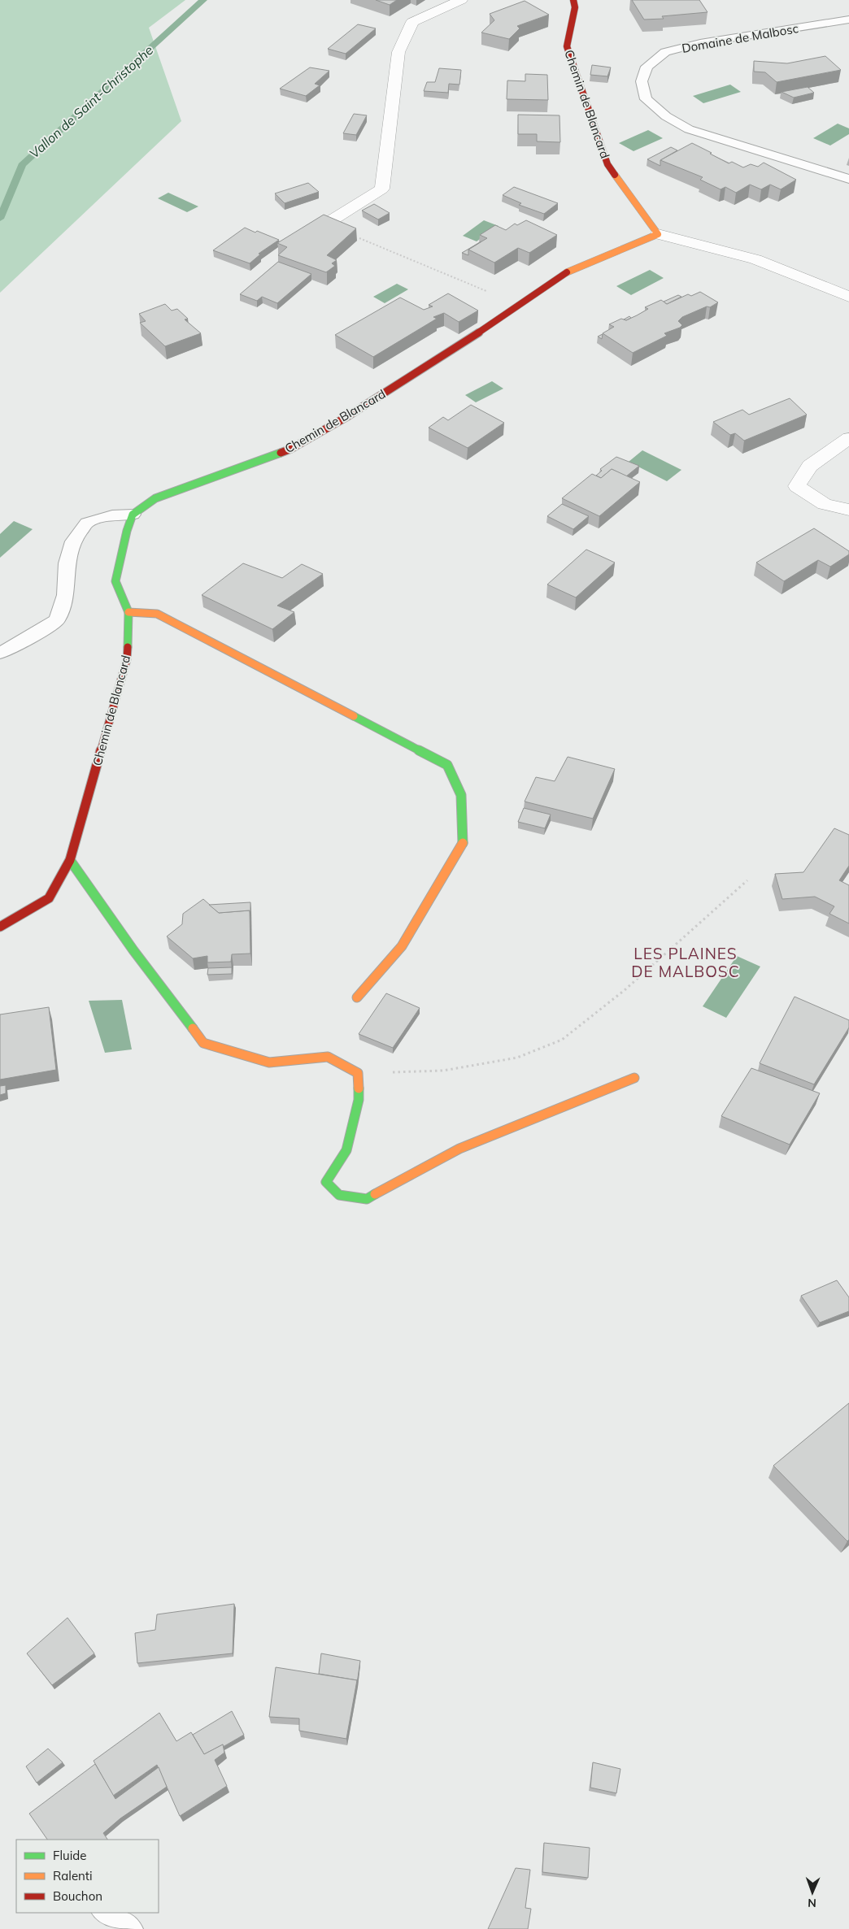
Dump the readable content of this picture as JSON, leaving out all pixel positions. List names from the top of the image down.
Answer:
{
  "streets": {
    "street": ["Chemin de Blancard"],
    "lane": ["Domaine de Malbosc"]
  },
  "districts": ["LES PLAINES DE MALBOSC"],
  "water": ["Vallon de Saint-Christophe"],
  "legend": ["Fluide", "Ralenti", "Bouchon"],
  "north": "bottom"
}
